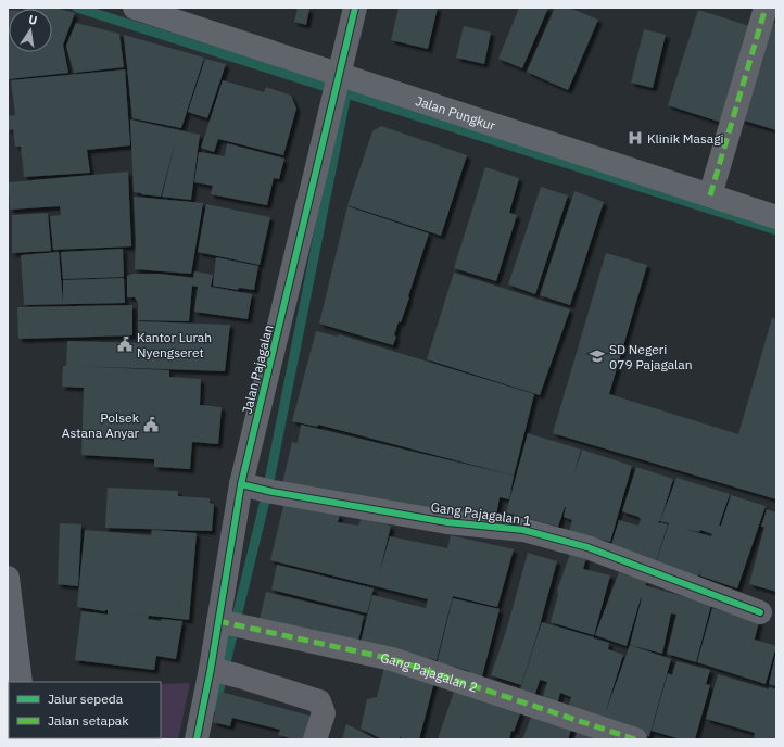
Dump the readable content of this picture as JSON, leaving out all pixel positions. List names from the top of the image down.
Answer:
{
  "streets": {
    "main road": ["Jalan Pungkur"],
    "street": ["Jalan Pajagalan", "Gang Pajagalan 1", "Gang Pajagalan 2"]
  },
  "crossings": [
    ["Jalan Pungkur", "Jalan Pajagalan"],
    ["Jalan Pajagalan", "Gang Pajagalan 1"],
    ["Jalan Pajagalan", "Gang Pajagalan 2"]
  ],
  "places": {
    "hospital": ["Klinik Masagi"],
    "public building": ["Kantor Lurah Nyengseret", "Polsek Astana Anyar"],
    "school or university": ["SD Negeri 079 Pajagalan"]
  },
  "legend": ["Jalur sepeda", "Jalan setapak"],
  "north": "top"
}
